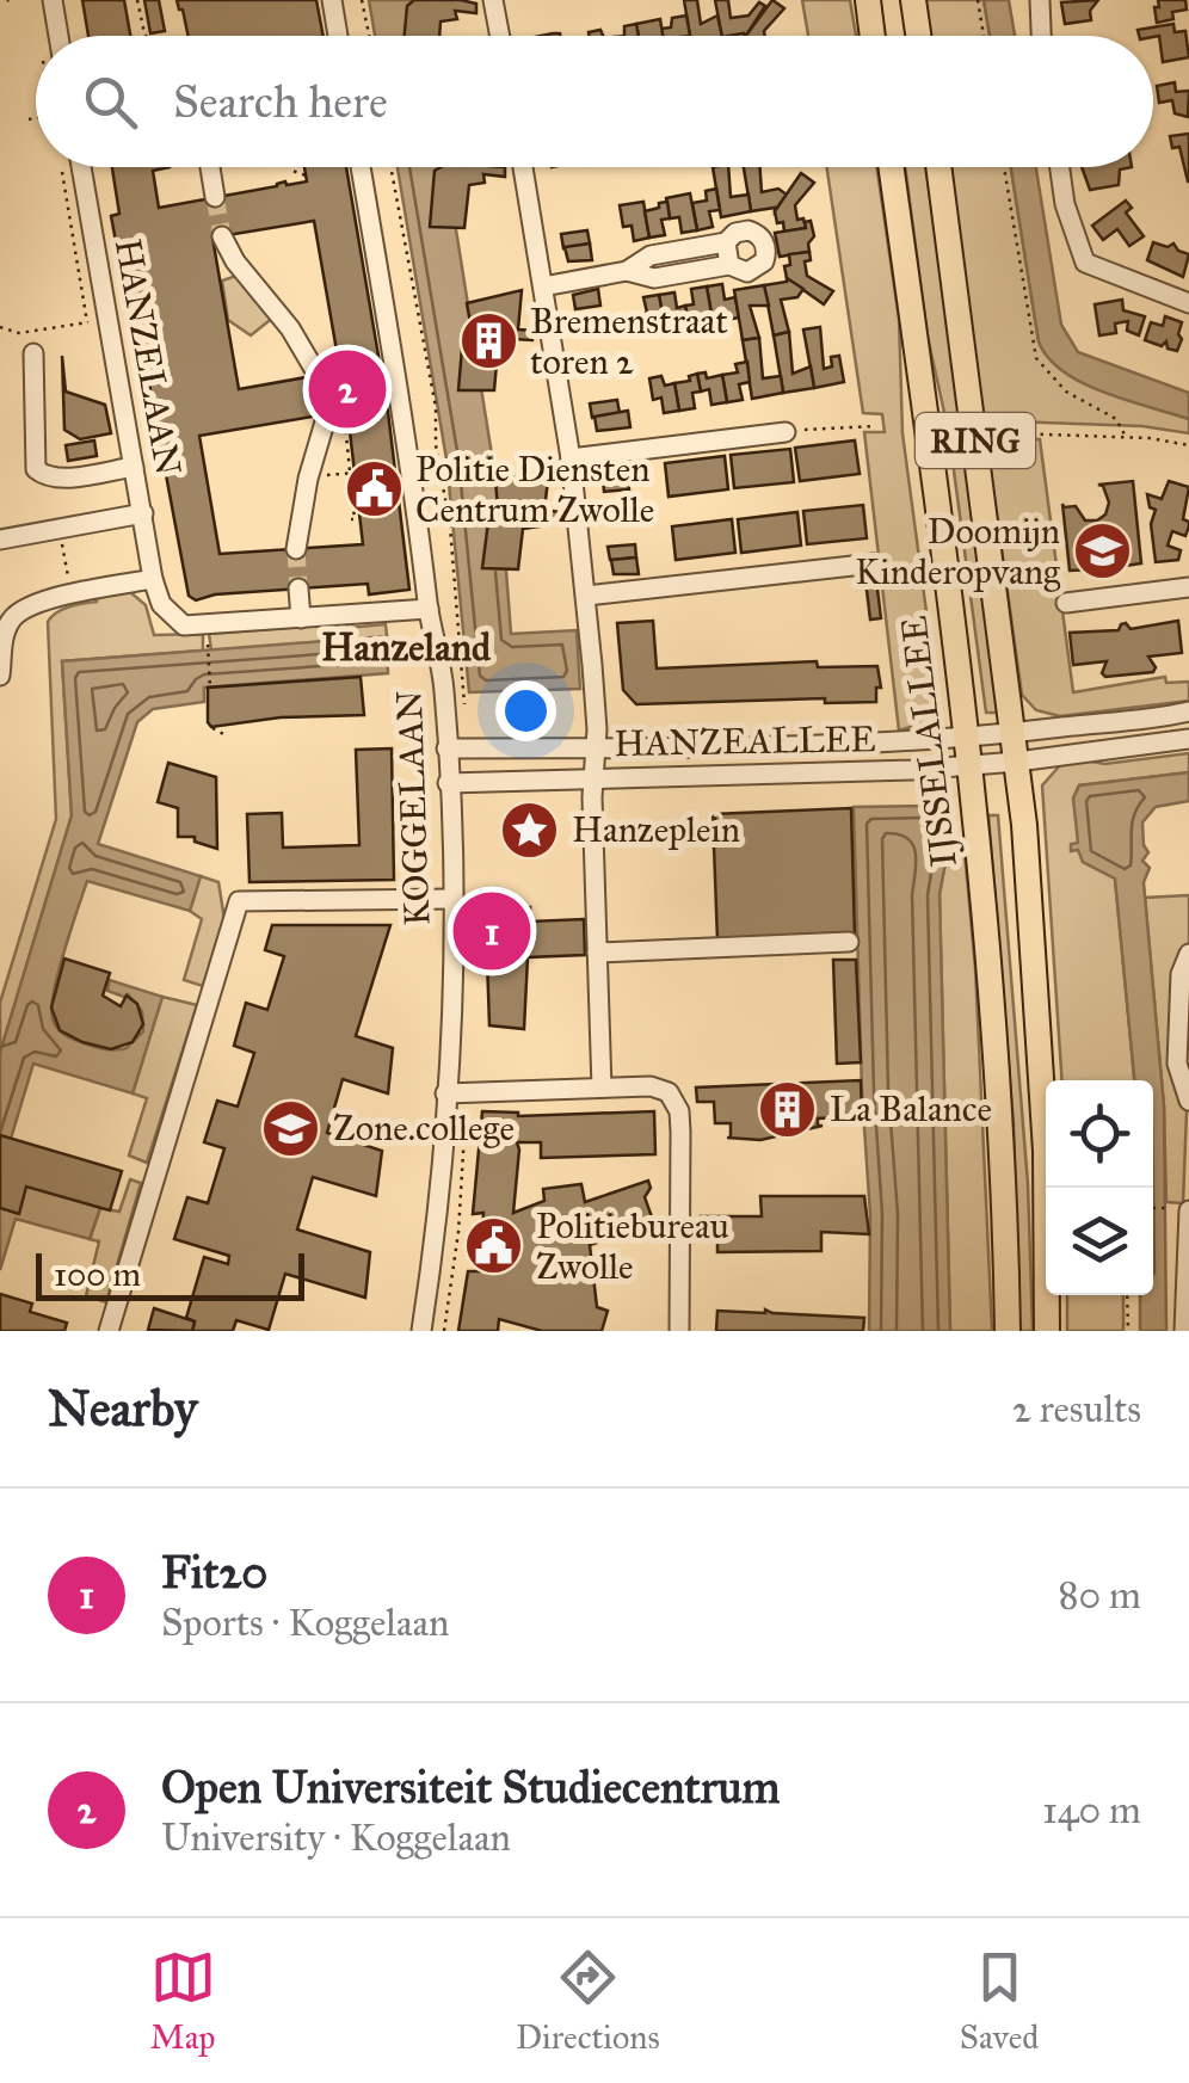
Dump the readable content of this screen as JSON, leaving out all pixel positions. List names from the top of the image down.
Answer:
{
  "streets": {
    "main road": ["RING", "IJSSELALLEE"],
    "street": ["HANZELAAN", "HANZEALLEE", "KOGGELAAN"]
  },
  "crossings": [
    ["HANZELAAN", "KOGGELAAN"],
    ["RING", "HANZEALLEE"],
    ["HANZEALLEE", "IJSSELALLEE"]
  ],
  "districts": ["Hanzeland"],
  "places": {
    "building": ["Bremenstraat toren 2", "La Balance"],
    "public building": ["Politie Diensten Centrum Zwolle", "Politiebureau Zwolle"],
    "school or university": ["Doomijn Kinderopvang", "Zone.college"],
    "place": ["Hanzeplein"]
  },
  "scale_bar": "100 m",
  "page": {
    "search": "Search here",
    "pins": ["2", "1"],
    "scale": "100 m",
    "heading": ["Nearby", "2 results"],
    "list": [
      {
        "mark": "1",
        "name": "Fit20",
        "note": "Sports · Koggelaan",
        "value": "80 m"
      },
      {
        "mark": "2",
        "name": "Open Universiteit Studiecentrum",
        "note": "University · Koggelaan",
        "value": "140 m"
      }
    ],
    "nav": ["Map", "Directions", "Saved"]
  }
}
